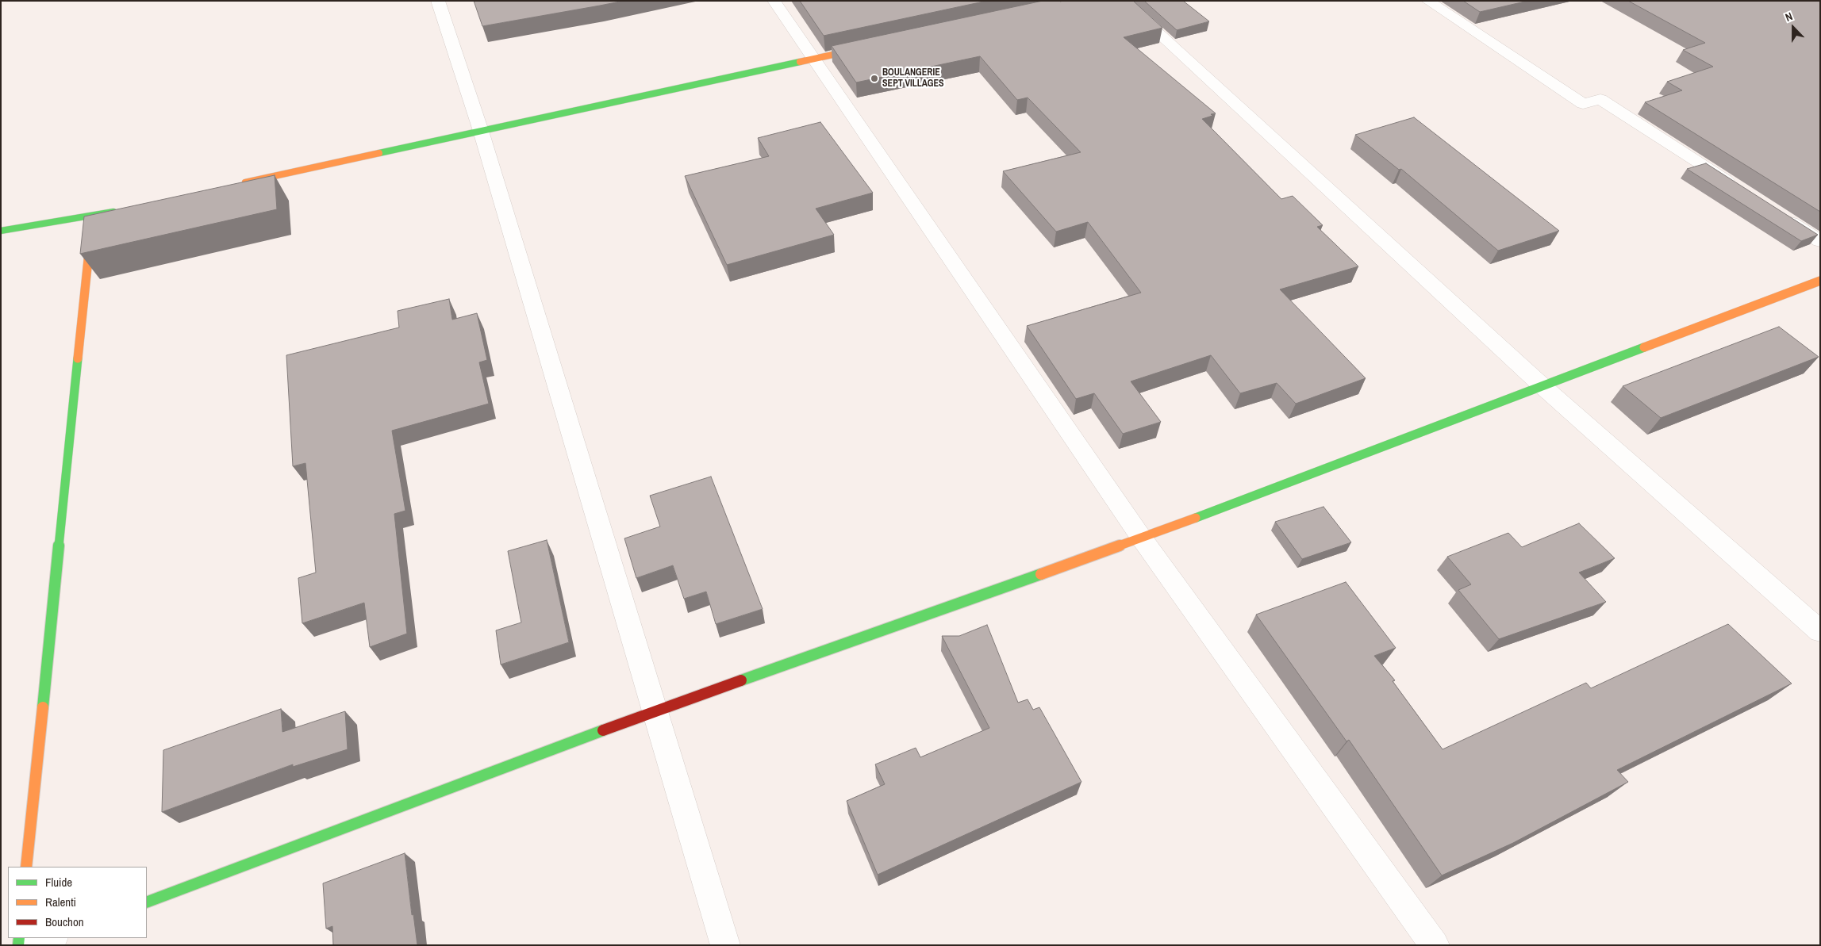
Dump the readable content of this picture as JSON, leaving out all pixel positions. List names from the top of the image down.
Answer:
{
  "places": ["BOULANGERIE SEPT VILLAGES"],
  "legend": ["Fluide", "Ralenti", "Bouchon"],
  "north": "top"
}
